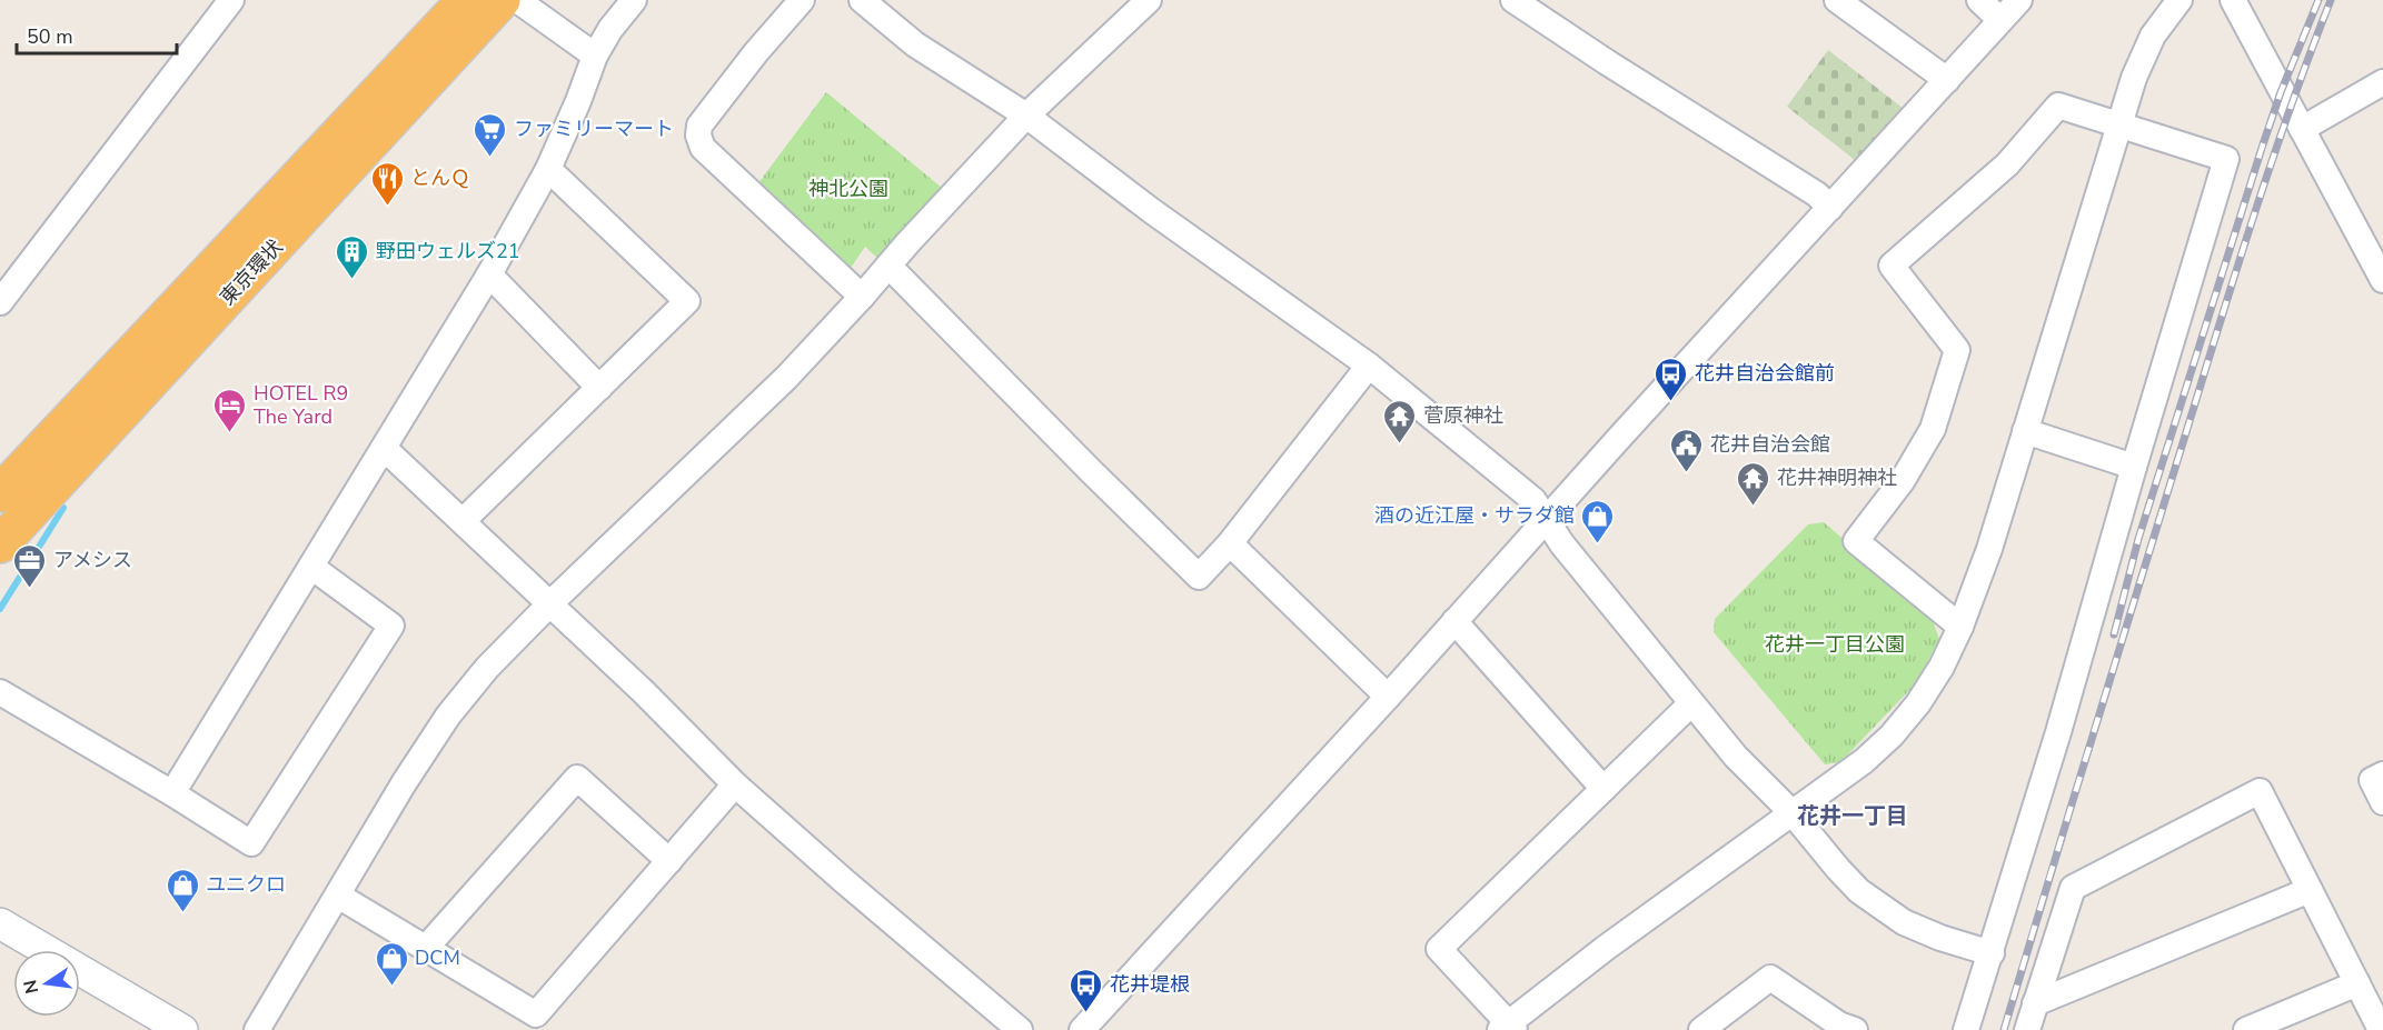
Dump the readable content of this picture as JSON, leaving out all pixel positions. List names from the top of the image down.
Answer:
{
  "streets": {
    "highway": ["東京環状"]
  },
  "districts": ["花井一丁目"],
  "parks": ["神北公園", "花井一丁目公園"],
  "places": {
    "supermarket": ["ファミリーマート"],
    "restaurant": ["とんＱ"],
    "building": ["野田ウェルズ21"],
    "bus stop": ["花井自治会館前", "花井堤根"],
    "hotel": ["HOTEL R9 The Yard"],
    "temple": ["菅原神社", "花井神明神社"],
    "public building": ["花井自治会館"],
    "shop": ["酒の近江屋・サラダ館", "ユニクロ", "DCM"],
    "office": ["アメシス"]
  },
  "scale_bar": "50 m",
  "north": "left"
}
